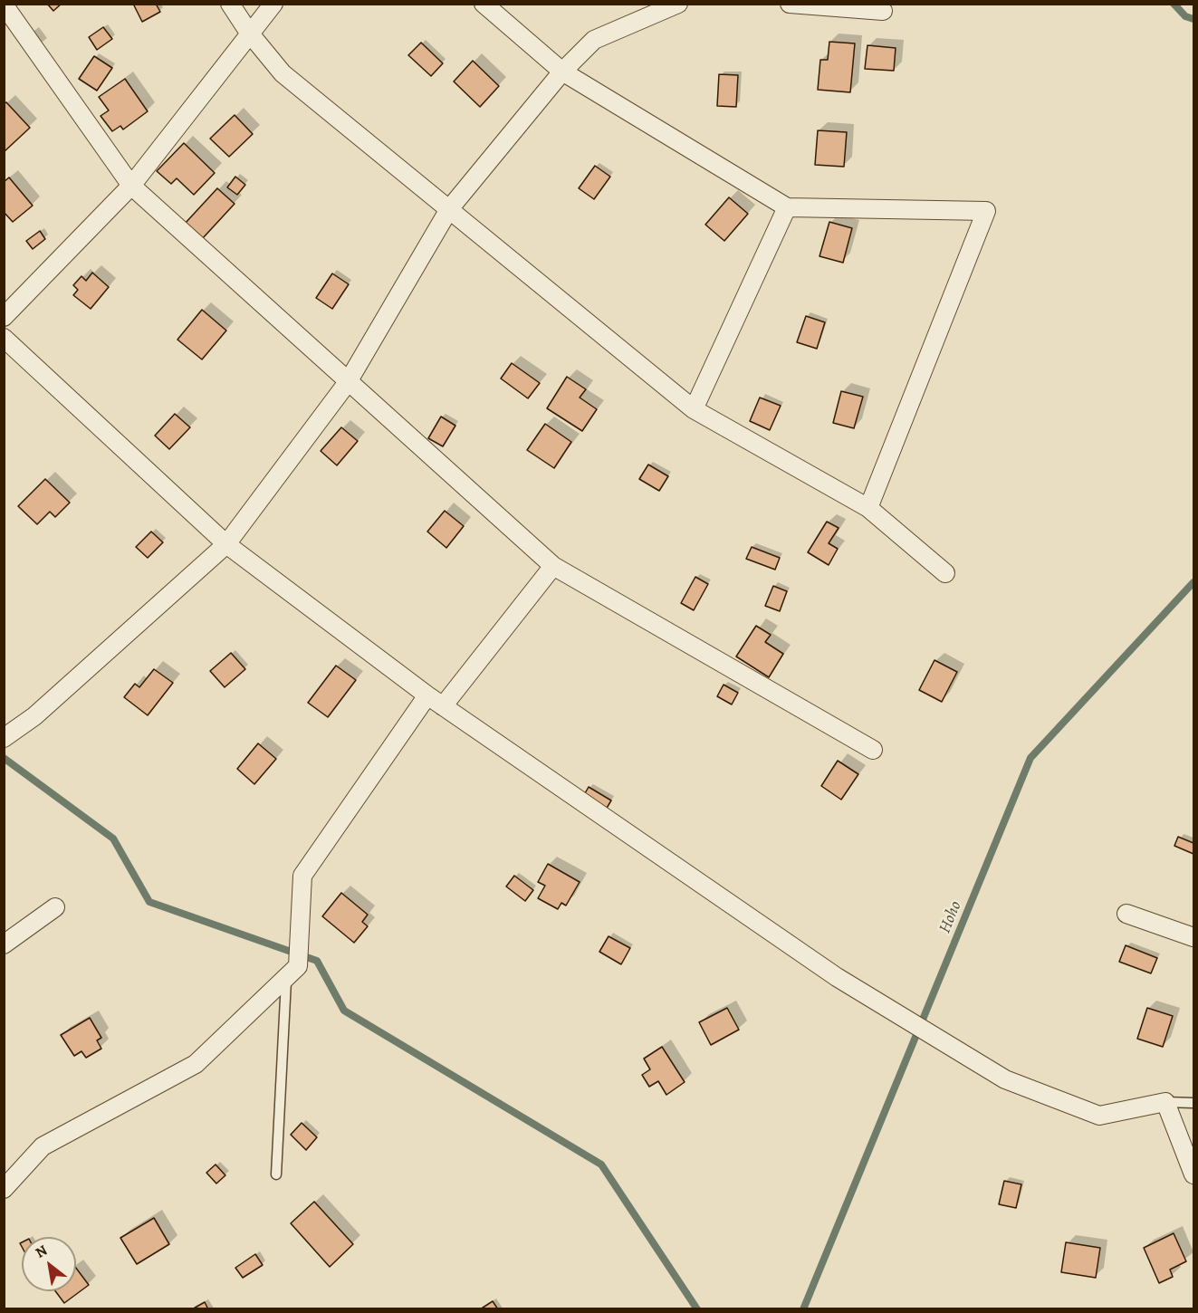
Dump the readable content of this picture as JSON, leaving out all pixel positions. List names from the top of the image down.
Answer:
{
  "water": ["Hoho"],
  "north": "top left"
}
